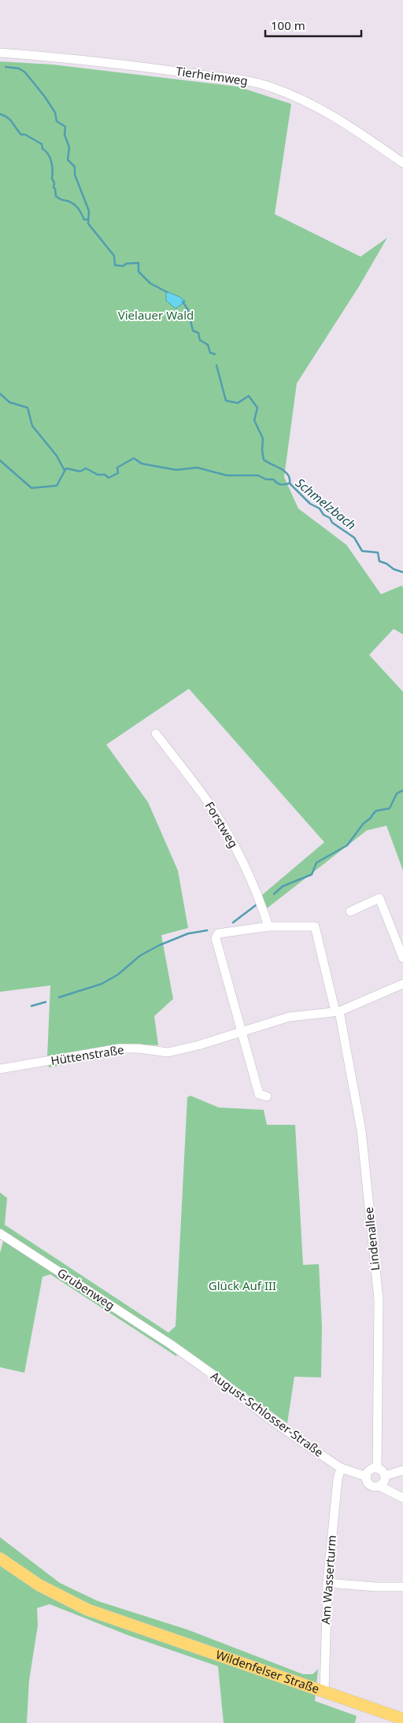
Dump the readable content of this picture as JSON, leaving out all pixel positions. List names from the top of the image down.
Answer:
{
  "streets": {
    "main road": ["Wildenfelser Straße"],
    "street": [
      "Tierheimweg",
      "Forstweg",
      "Hüttenstraße",
      "Lindenallee",
      "Grubenweg",
      "August-Schlosser-Straße",
      "Am Wasserturm"
    ]
  },
  "crossings": [
    ["Forstweg", "Lindenallee"],
    ["Hüttenstraße", "Lindenallee"],
    ["Lindenallee", "August-Schlosser-Straße"],
    ["Grubenweg", "August-Schlosser-Straße"],
    ["August-Schlosser-Straße", "Am Wasserturm"],
    ["Am Wasserturm", "Wildenfelser Straße"]
  ],
  "water": ["Schmelzbach"],
  "parks": ["Vielauer Wald", "Glück Auf III"],
  "scale_bar": "100 m"
}
